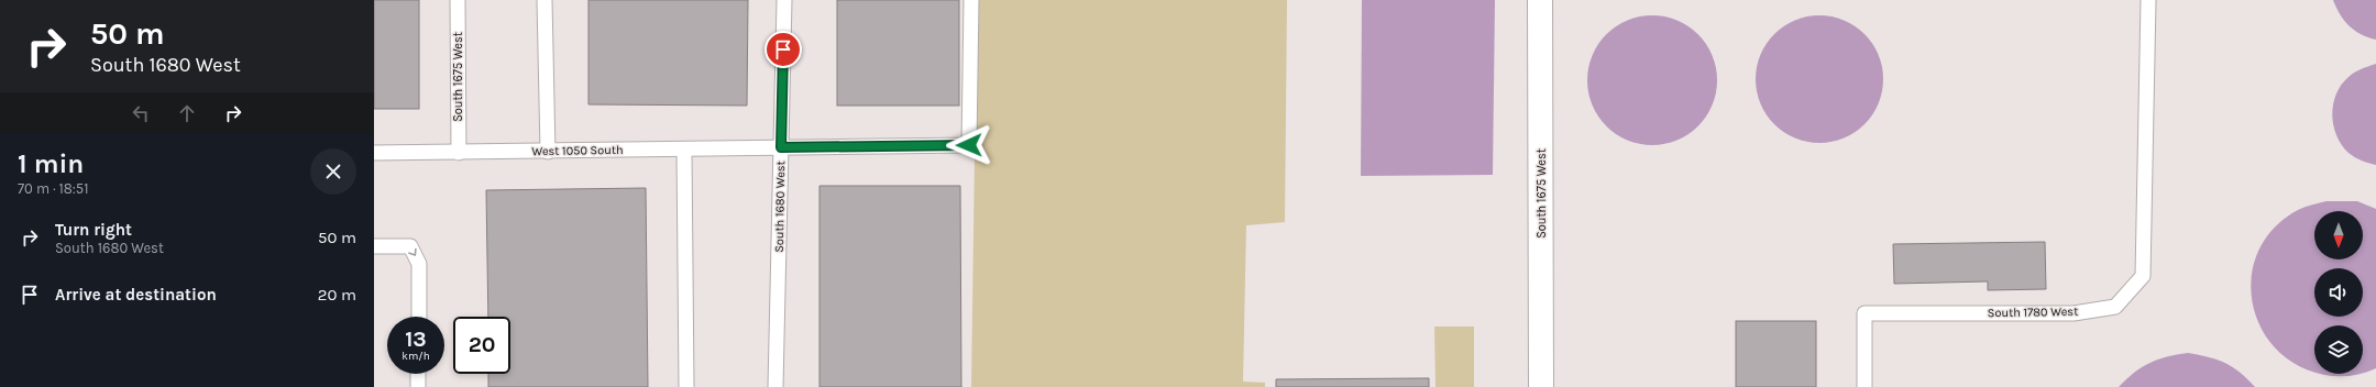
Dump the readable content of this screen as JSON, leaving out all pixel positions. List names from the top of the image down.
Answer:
{
  "streets": {
    "street": ["South 1675 West"],
    "lane": ["West 1050 South", "South 1680 West", "South 1780 West"]
  },
  "crossings": [
    ["South 1675 West", "West 1050 South"],
    ["West 1050 South", "South 1680 West"]
  ],
  "north": "bottom",
  "page": {
    "turn": ["50 m", "South 1680 West"],
    "heading": ["1 min", "70 m · 18:51"],
    "list": [
      {
        "name": "Turn right",
        "note": "South 1680 West",
        "value": "50 m"
      },
      {
        "name": "Arrive at destination",
        "value": "20 m"
      }
    ],
    "speed": "13 km/h",
    "limit": "20"
  }
}
